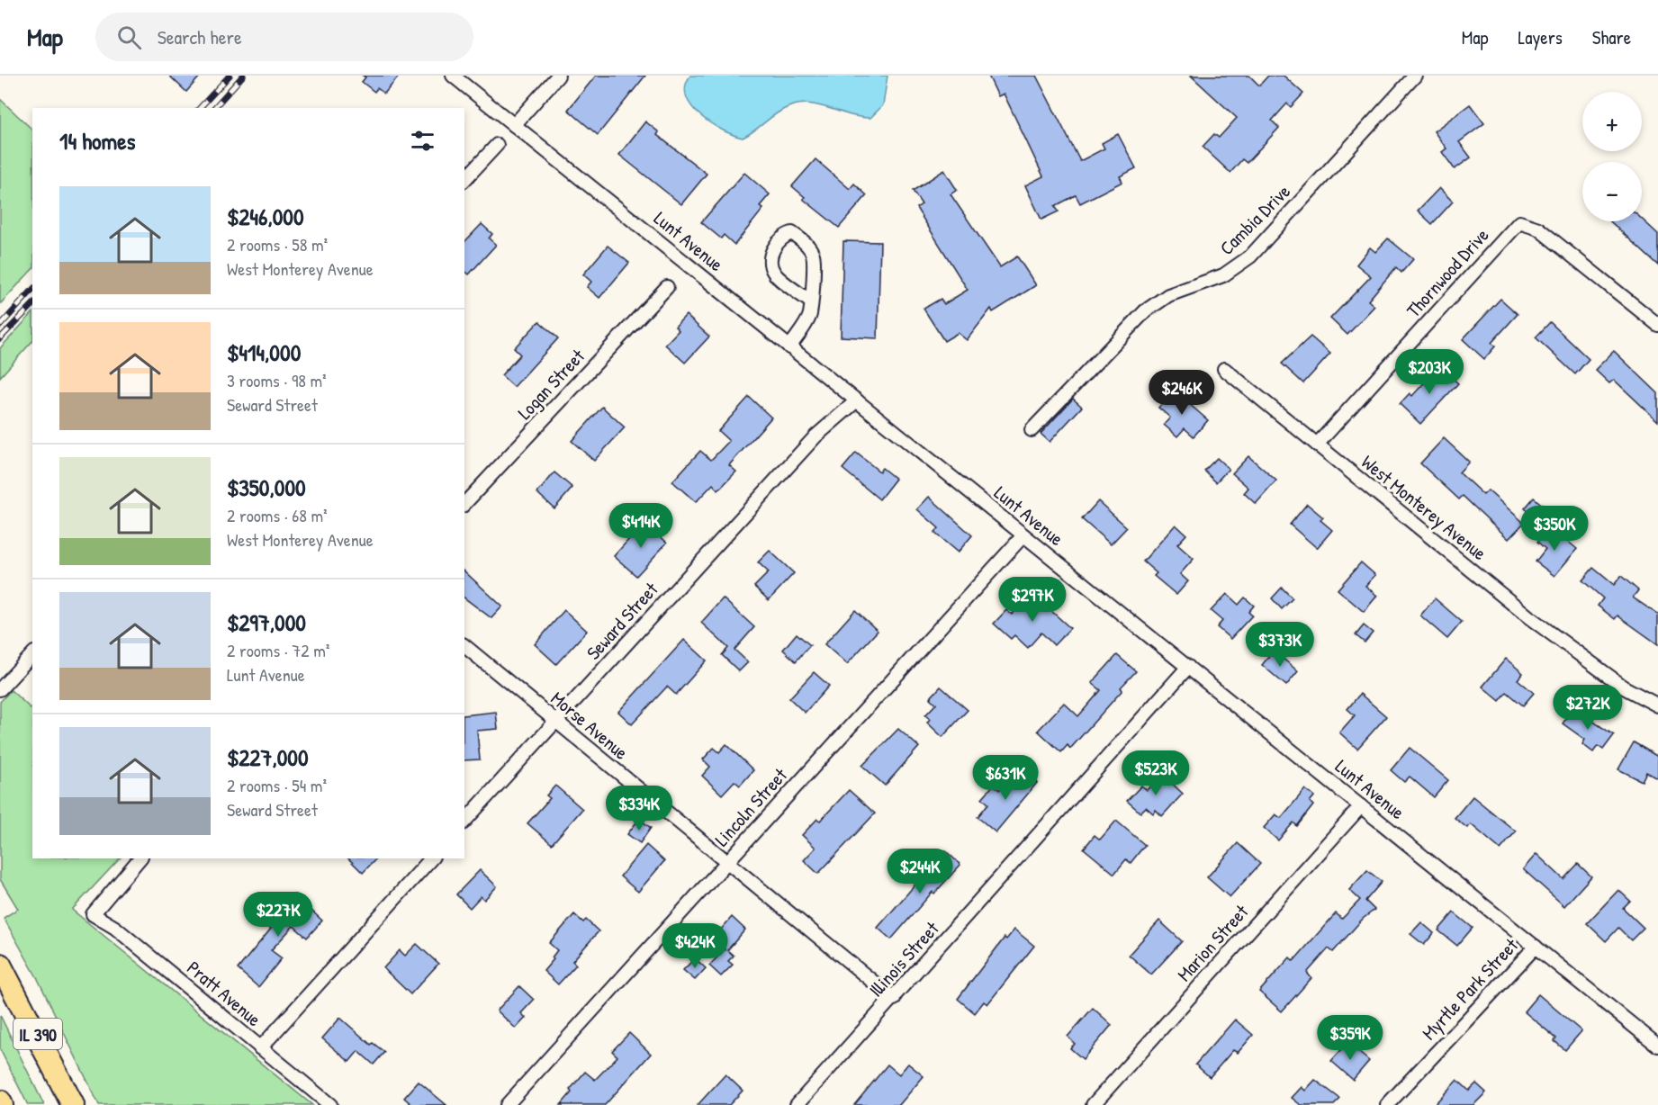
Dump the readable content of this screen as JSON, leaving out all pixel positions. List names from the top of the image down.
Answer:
{
  "streets": {
    "highway": ["IL 390"],
    "street": [
      "Cambia Drive",
      "Lunt Avenue",
      "Thornwood Drive",
      "Logan Street",
      "West Monterey Avenue",
      "Seward Street",
      "Morse Avenue",
      "Lincoln Street",
      "Marion Street",
      "Illinois Street",
      "Myrtle Park Street",
      "Pratt Avenue"
    ]
  },
  "crossings": [
    ["Lunt Avenue", "Seward Street"],
    ["Lunt Avenue", "Lincoln Street"],
    ["Lunt Avenue", "Marion Street"],
    ["Lunt Avenue", "Illinois Street"],
    ["Lunt Avenue", "Myrtle Park Street"],
    ["Thornwood Drive", "West Monterey Avenue"],
    ["Seward Street", "Morse Avenue"],
    ["Morse Avenue", "Lincoln Street"],
    ["Morse Avenue", "Illinois Street"]
  ],
  "page": {
    "header": "Map",
    "search": "Search here",
    "nav": ["Map", "Layers", "Share"],
    "map_buttons": ["+", "−"],
    "heading": "14 homes",
    "list": [
      {
        "name": "$246,000",
        "note": "2 rooms · 58 m² · West Monterey Avenue"
      },
      {
        "name": "$414,000",
        "note": "3 rooms · 98 m² · Seward Street"
      },
      {
        "name": "$350,000",
        "note": "2 rooms · 68 m² · West Monterey Avenue"
      },
      {
        "name": "$297,000",
        "note": "2 rooms · 72 m² · Lunt Avenue"
      },
      {
        "name": "$227,000",
        "note": "2 rooms · 54 m² · Seward Street"
      }
    ],
    "price": [
      "$203K",
      "$246K",
      "$414K",
      "$350K",
      "$297K",
      "$373K",
      "$272K",
      "$523K",
      "$631K",
      "$334K",
      "$244K",
      "$227K",
      "$424K",
      "$359K"
    ]
  }
}
